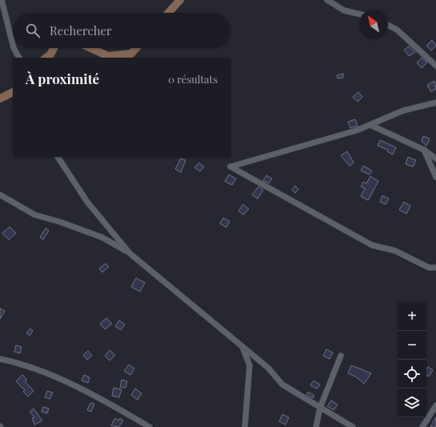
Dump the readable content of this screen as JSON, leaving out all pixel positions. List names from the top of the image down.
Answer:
{
  "north": "top left",
  "page": {
    "search": "Rechercher",
    "heading": ["À proximité", "0 résultats"],
    "map_buttons": ["+", "−"]
  }
}
